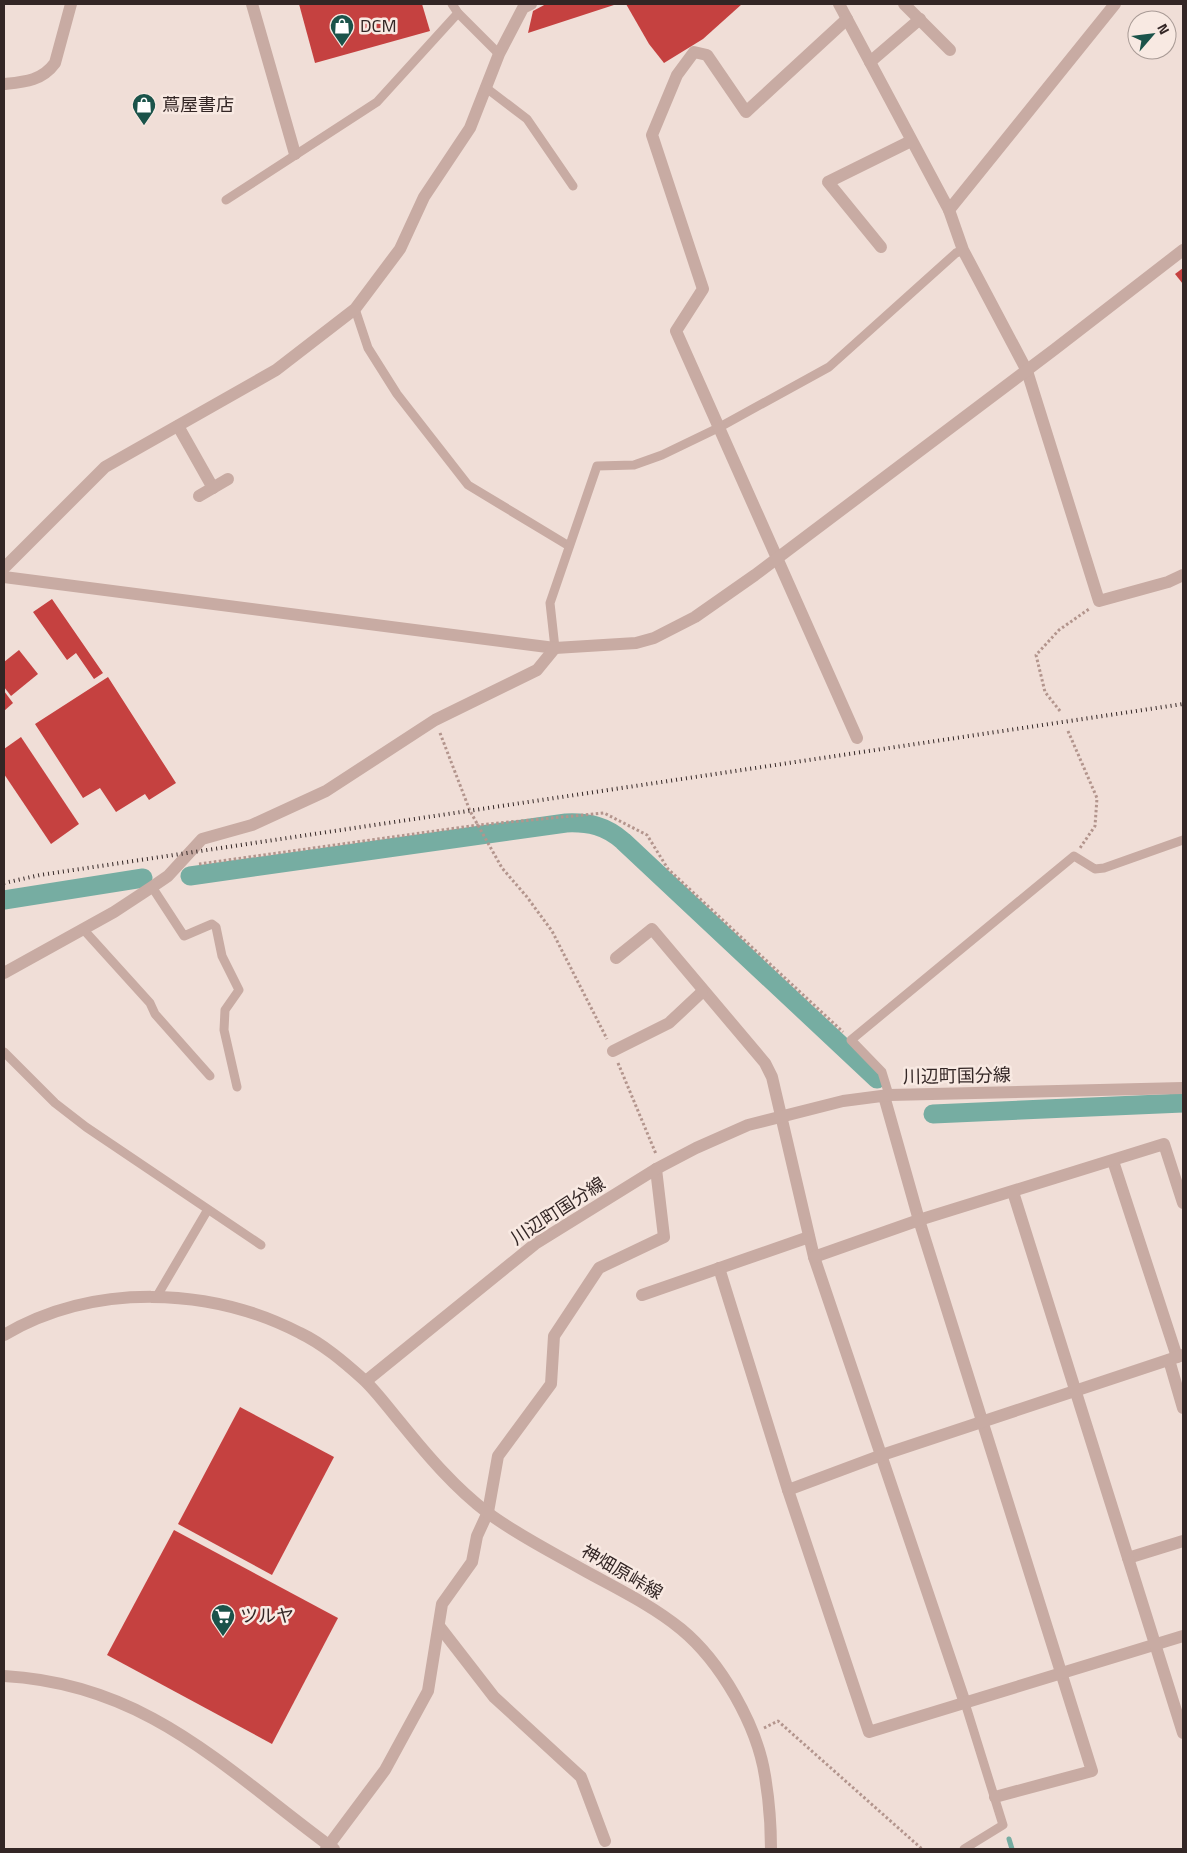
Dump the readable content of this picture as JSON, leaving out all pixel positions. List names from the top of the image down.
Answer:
{
  "streets": {
    "street": ["川辺町国分線", "神畑原峠線"]
  },
  "crossings": [
    ["川辺町国分線", "神畑原峠線"]
  ],
  "places": {
    "shop": ["DCM", "蔦屋書店"],
    "supermarket": ["ツルヤ"]
  },
  "north": "top right"
}
